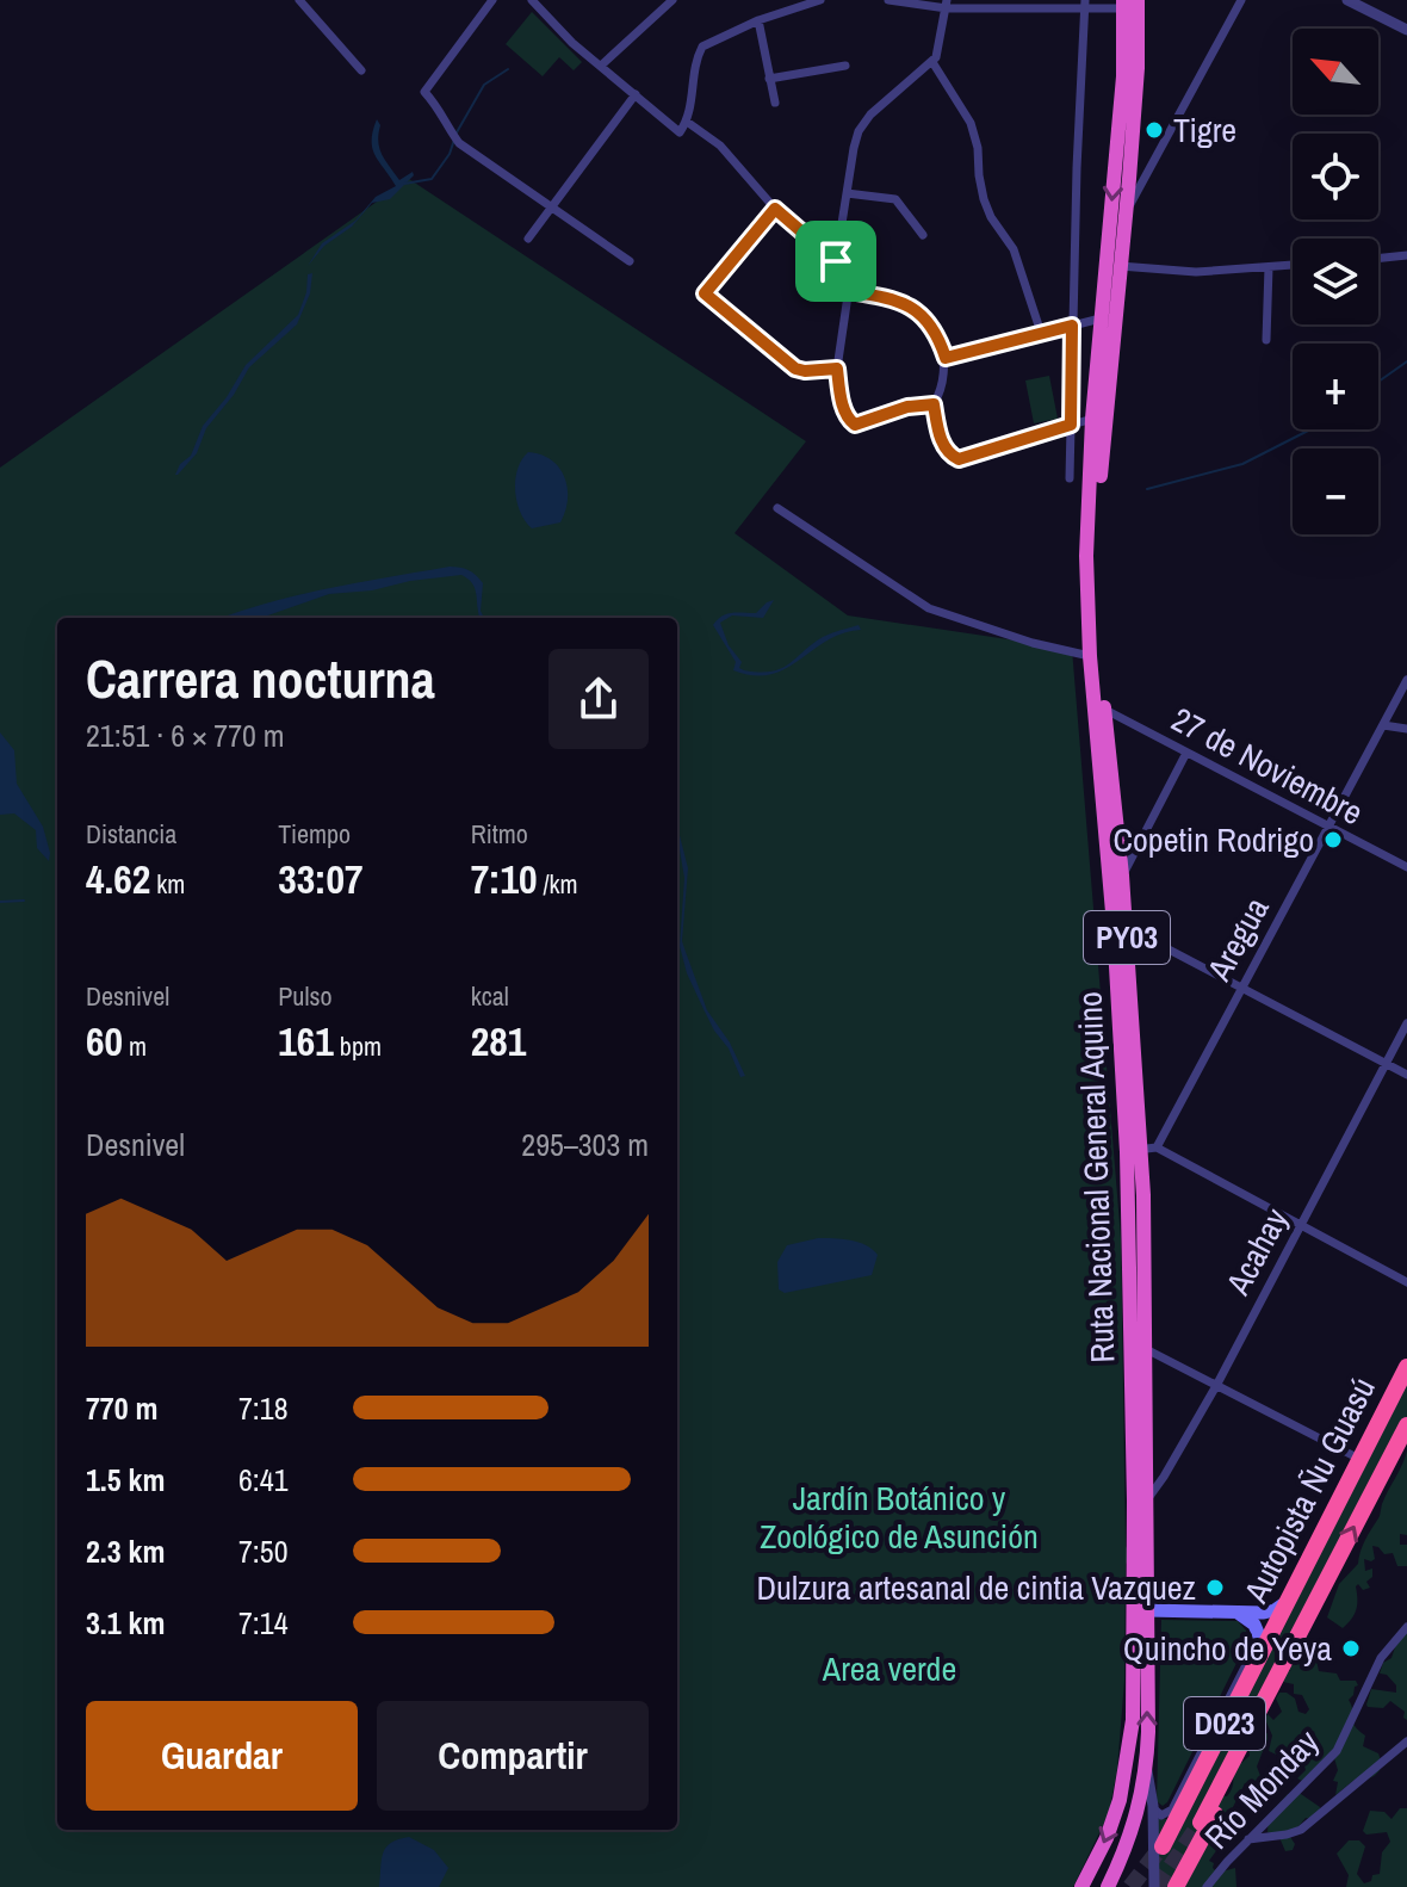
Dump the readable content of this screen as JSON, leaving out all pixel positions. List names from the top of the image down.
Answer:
{
  "streets": {
    "highway": [
      "PY03",
      "Ruta Nacional General Aquino",
      "Autopista Ñu Guasú",
      "D023"
    ],
    "street": [
      "27 de Noviembre",
      "Aregua",
      "Acahay",
      "Río Monday"
    ]
  },
  "crossings": [
    ["27 de Noviembre", "Aregua"],
    ["27 de Noviembre", "Ruta Nacional General Aquino"],
    ["Aregua", "Ruta Nacional General Aquino"],
    ["Ruta Nacional General Aquino", "Acahay"]
  ],
  "parks": ["Jardín Botánico y Zoológico de Asunción", "Area verde"],
  "places": [
    "Tigre",
    "Copetin Rodrigo",
    "Dulzura artesanal de cintia Vazquez",
    "Quincho de Yeya"
  ],
  "north": "top left",
  "page": {
    "map_buttons": ["+", "−"],
    "heading": ["Carrera nocturna", "21:51 · 6 × 770 m"],
    "stats": [
      ["Distancia", "4.62 km"],
      ["Tiempo", "33:07"],
      ["Ritmo", "7:10 /km"],
      ["Desnivel", "60 m"],
      ["Pulso", "161 bpm"],
      ["kcal", "281"]
    ],
    "chart": ["Desnivel", "295–303 m"],
    "list": [
      {
        "name": "770 m",
        "note": "7:18"
      },
      {
        "name": "1.5 km",
        "note": "6:41"
      },
      {
        "name": "2.3 km",
        "note": "7:50"
      },
      {
        "name": "3.1 km",
        "note": "7:14"
      }
    ],
    "buttons": ["Guardar", "Compartir"]
  }
}
